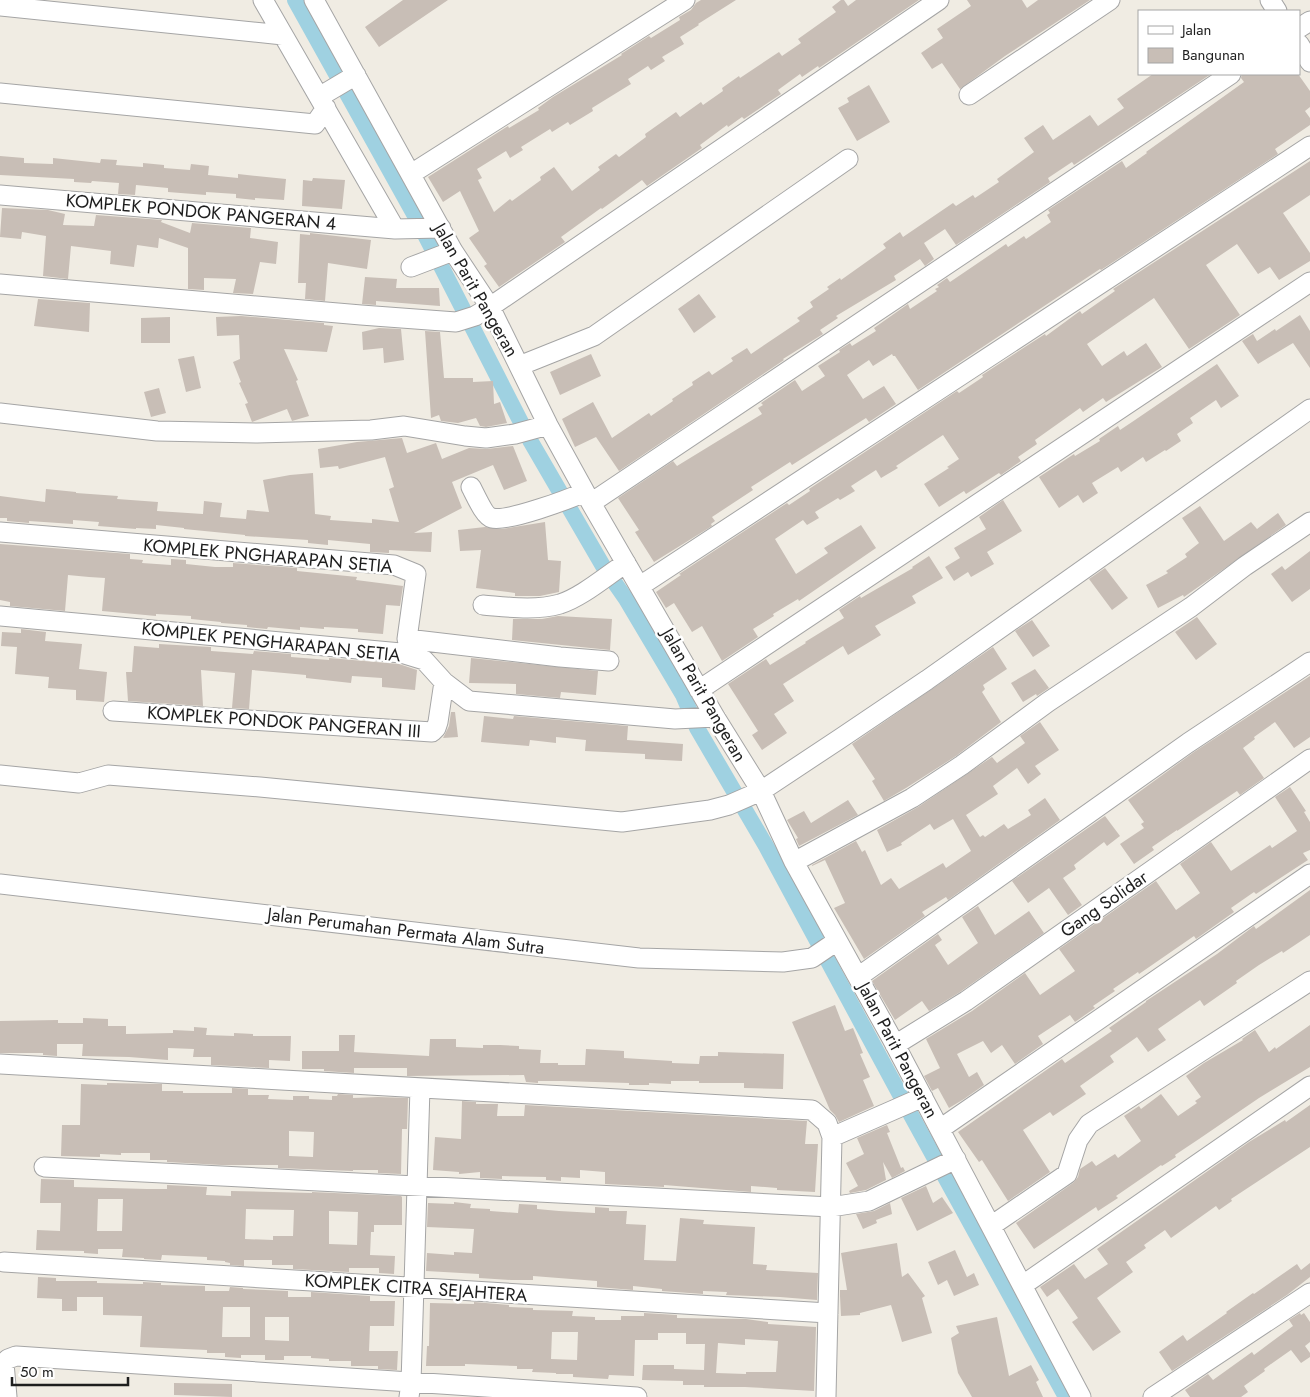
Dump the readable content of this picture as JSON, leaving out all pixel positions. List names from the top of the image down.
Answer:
{
  "streets": {
    "street": [
      "KOMPLEK PONDOK PANGERAN 4",
      "Jalan Parit Pangeran",
      "KOMPLEK PNGHARAPAN SETIA",
      "KOMPLEK PENGHARAPAN SETIA",
      "KOMPLEK PONDOK PANGERAN III",
      "Gang Solidar",
      "Jalan Perumahan Permata Alam Sutra",
      "KOMPLEK CITRA SEJAHTERA"
    ]
  },
  "crossings": [
    ["KOMPLEK PONDOK PANGERAN 4", "Jalan Parit Pangeran"],
    ["Jalan Parit Pangeran", "KOMPLEK PENGHARAPAN SETIA"],
    ["Jalan Parit Pangeran", "Gang Solidar"],
    ["Jalan Parit Pangeran", "Jalan Perumahan Permata Alam Sutra"],
    ["KOMPLEK PENGHARAPAN SETIA", "KOMPLEK PONDOK PANGERAN III"]
  ],
  "legend": ["Jalan", "Bangunan"],
  "scale_bar": "50 m"
}
